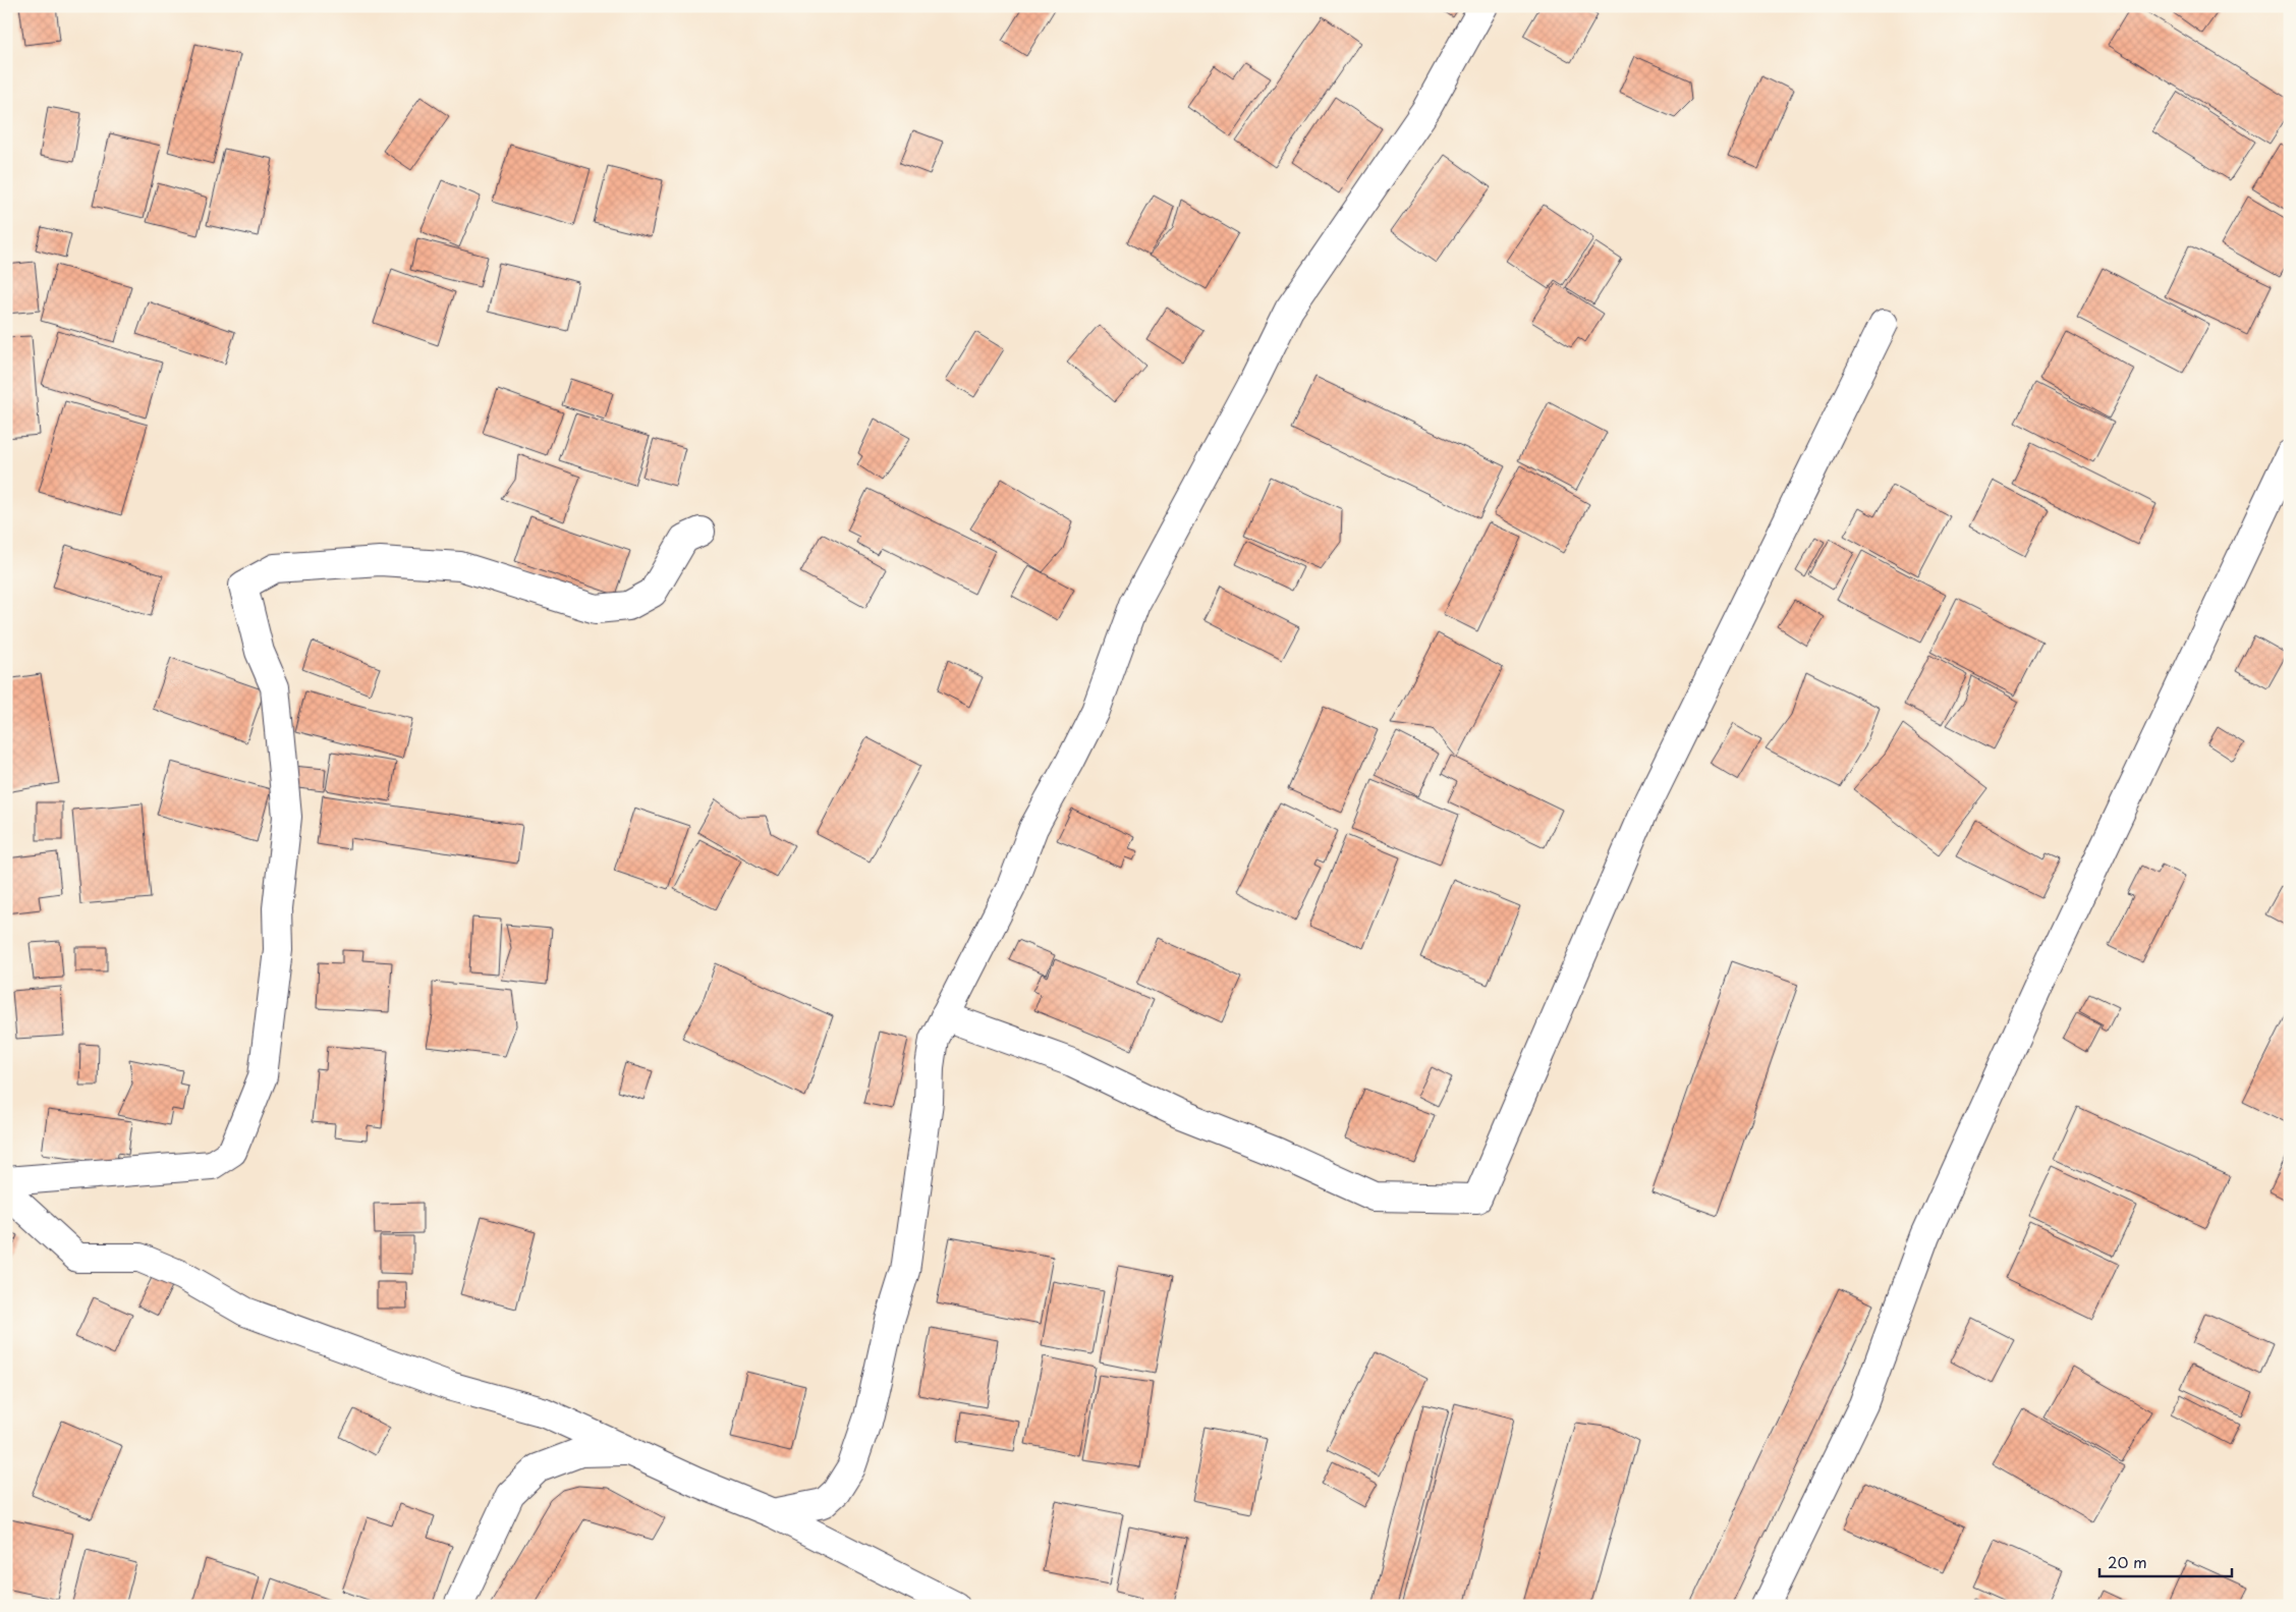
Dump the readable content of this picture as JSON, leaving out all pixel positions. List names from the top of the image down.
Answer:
{
  "scale_bar": "20 m"
}
